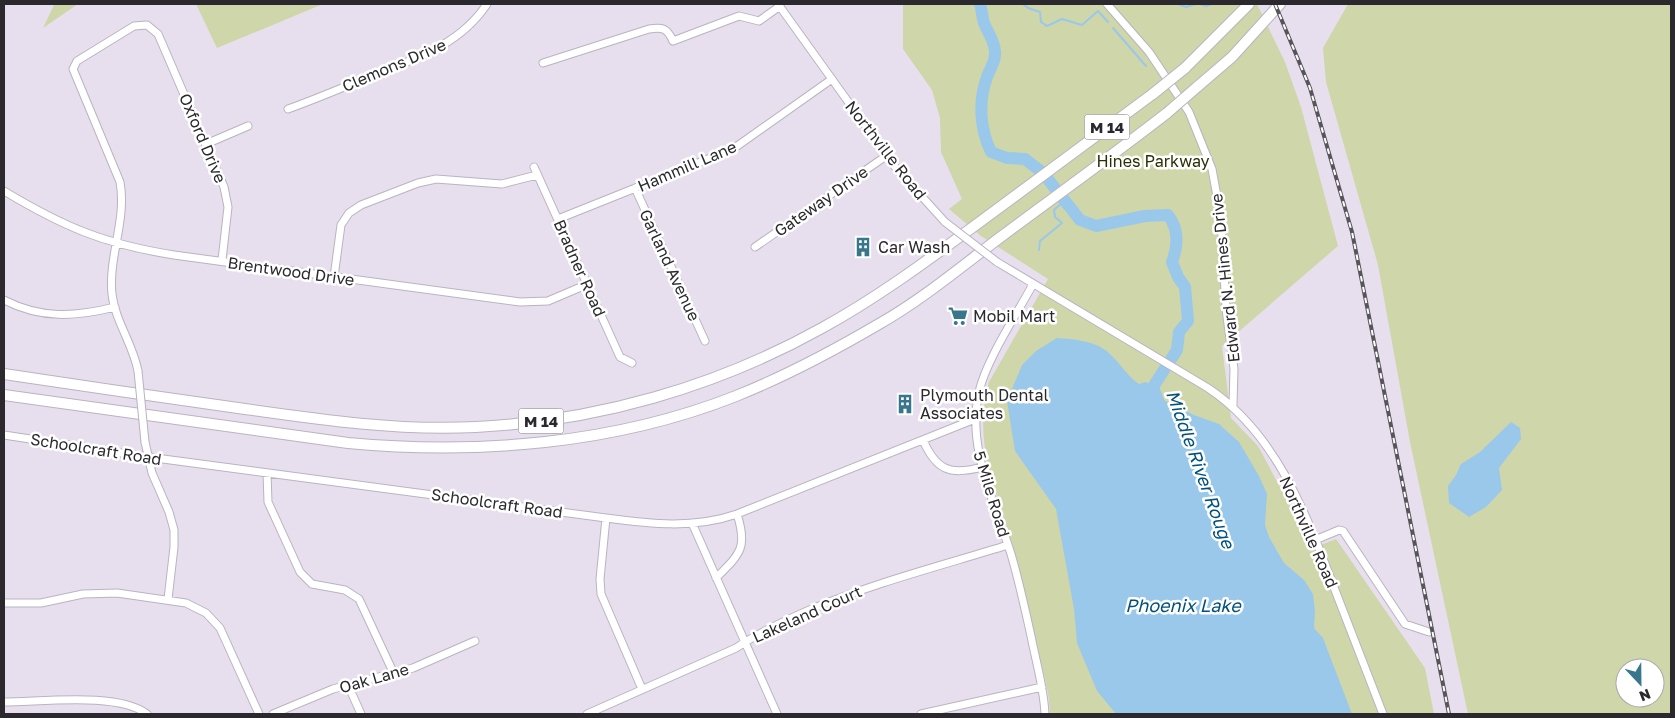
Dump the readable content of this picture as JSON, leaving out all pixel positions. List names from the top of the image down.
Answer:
{
  "streets": {
    "highway": ["M 14"],
    "street": [
      "Clemons Drive",
      "Oxford Drive",
      "Northville Road",
      "Hammill Lane",
      "Gateway Drive",
      "Garland Avenue",
      "Bradner Road",
      "Brentwood Drive",
      "Edward N. Hines Drive",
      "Schoolcraft Road",
      "5 Mile Road",
      "Lakeland Court",
      "Oak Lane"
    ]
  },
  "crossings": [
    ["Oxford Drive", "Brentwood Drive"],
    ["Northville Road", "Hammill Lane"],
    ["Northville Road", "Gateway Drive"],
    ["Northville Road", "Edward N. Hines Drive"],
    ["Northville Road", "5 Mile Road"],
    ["Hammill Lane", "Garland Avenue"],
    ["Hammill Lane", "Bradner Road"],
    ["Bradner Road", "Brentwood Drive"],
    ["Schoolcraft Road", "5 Mile Road"],
    ["5 Mile Road", "Lakeland Court"]
  ],
  "water": ["Middle River Rouge", "Phoenix Lake"],
  "parks": ["Hines Parkway"],
  "places": {
    "building": ["Car Wash", "Plymouth Dental Associates"],
    "supermarket": ["Mobil Mart"]
  },
  "north": "bottom"
}
